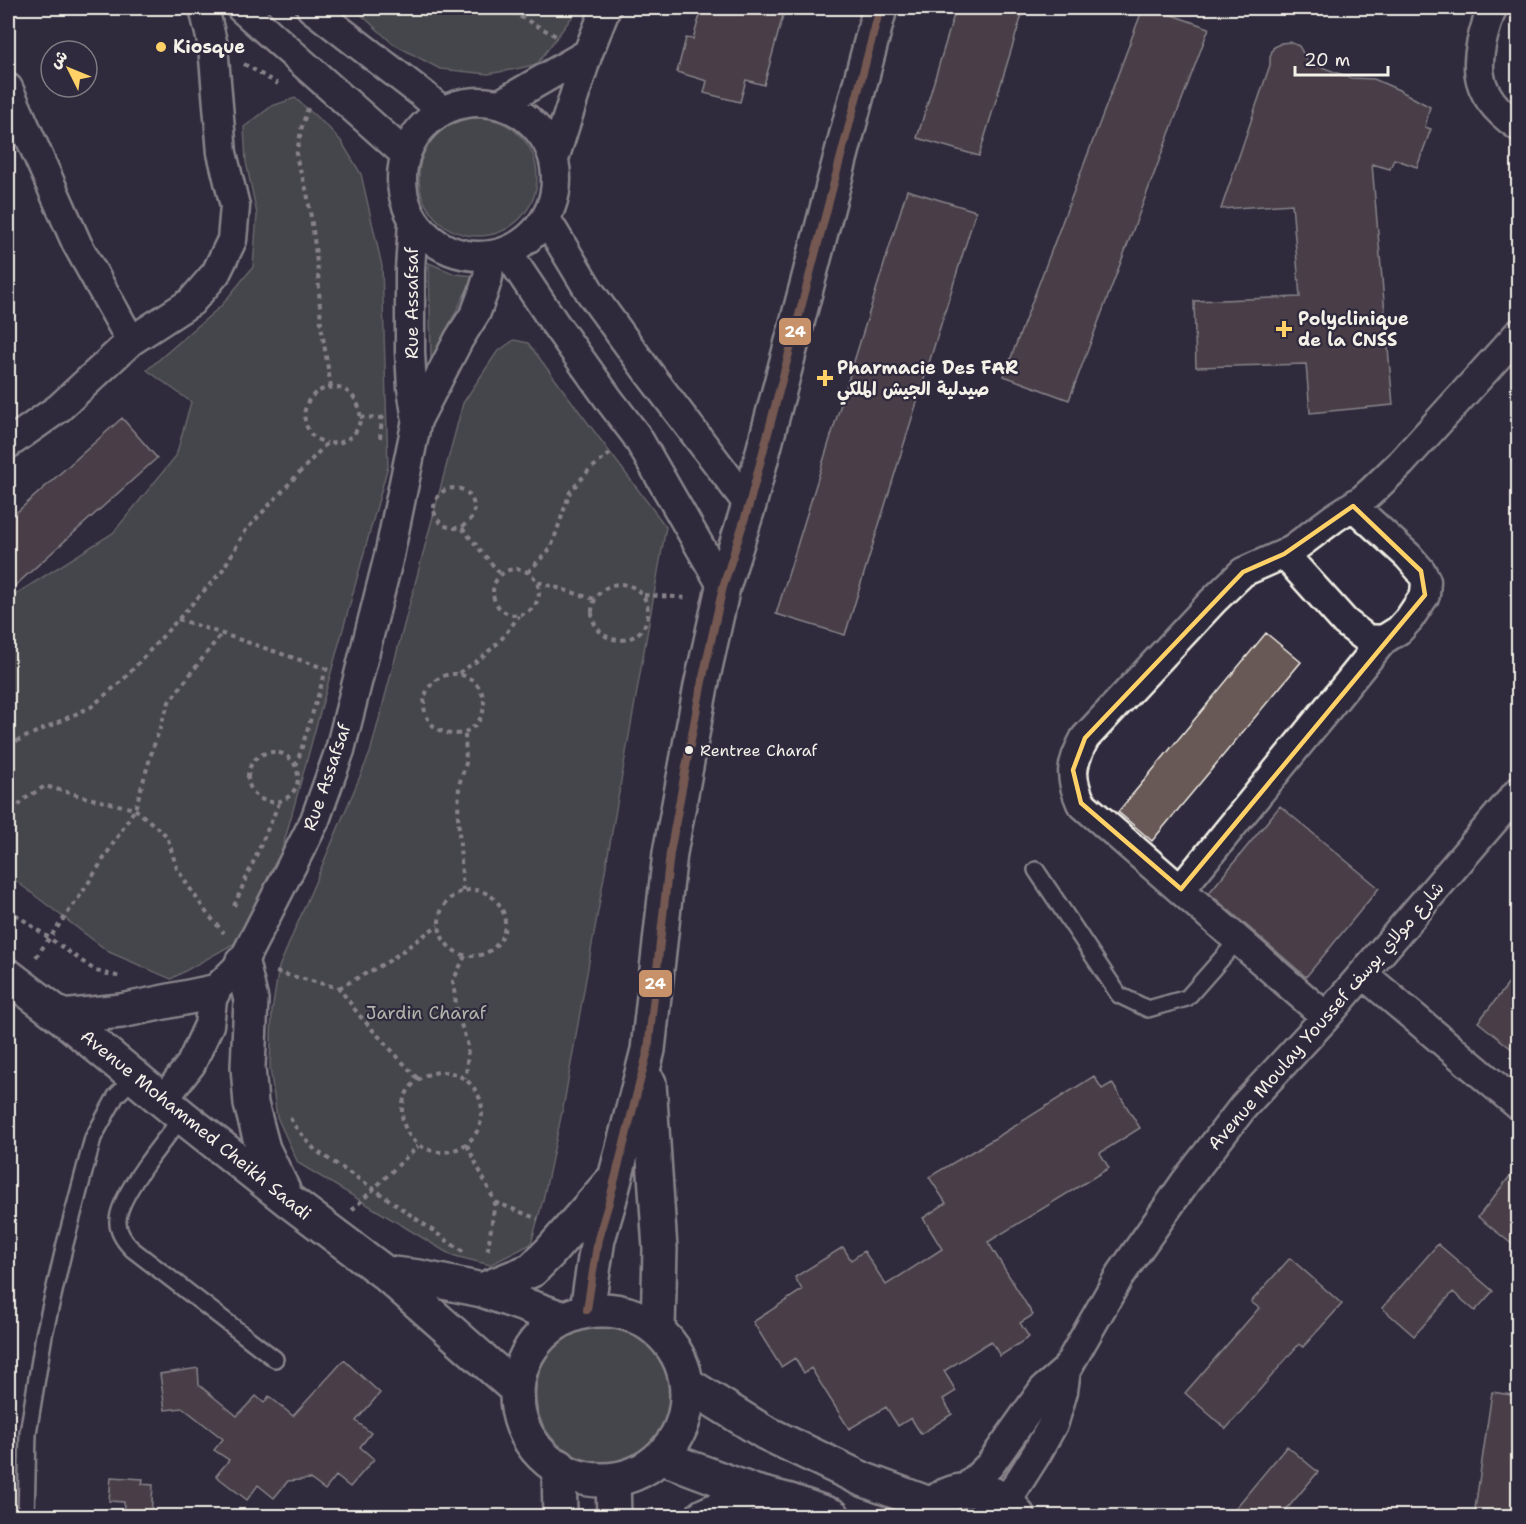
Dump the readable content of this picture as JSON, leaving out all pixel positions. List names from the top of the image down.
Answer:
{
  "streets": {
    "main road": ["Avenue Mohammed Cheikh Saadi"],
    "street": ["Rue Assafsaf", "Avenue Moulay Youssef شارع مولاي يوسف"]
  },
  "parks": ["Jardin Charaf"],
  "places": {
    "other": ["Kiosque", "Rentree Charaf"],
    "health": ["Polyclinique de la CNSS", "Pharmacie Des FAR صيدلية الجيش الملكي"]
  },
  "lines": ["transit line 24"],
  "scale_bar": "20 m",
  "north": "top left"
}
